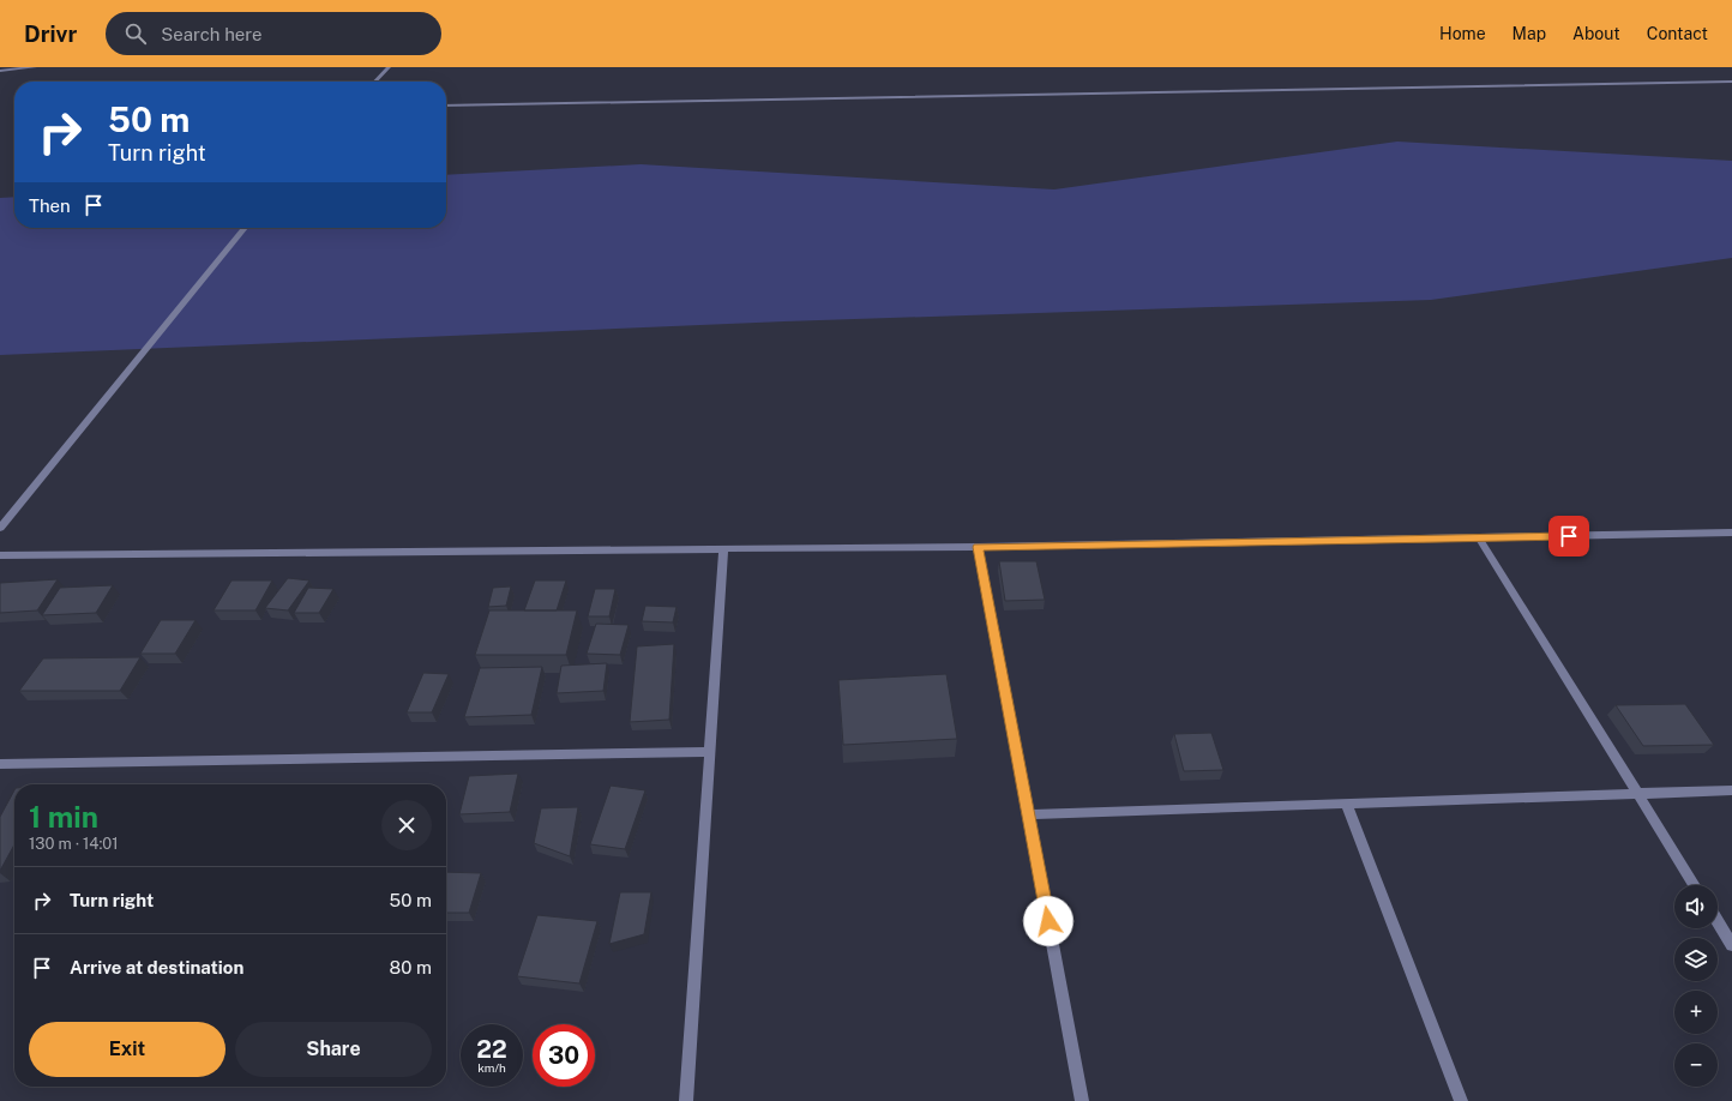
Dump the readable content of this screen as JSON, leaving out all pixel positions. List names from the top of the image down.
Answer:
{
  "page": {
    "header": "Drivr",
    "search": "Search here",
    "nav": [
      "Home",
      "Map",
      "About",
      "Contact"
    ],
    "turn": ["50 m", "Turn right"],
    "then": "Then",
    "heading": ["1 min", "130 m · 14:01"],
    "list": [
      {
        "name": "Turn right",
        "value": "50 m"
      },
      {
        "name": "Arrive at destination",
        "value": "80 m"
      }
    ],
    "map_buttons": ["+", "−"],
    "buttons": ["Exit", "Share"],
    "speed": "22 km/h",
    "limit": "30"
  }
}
